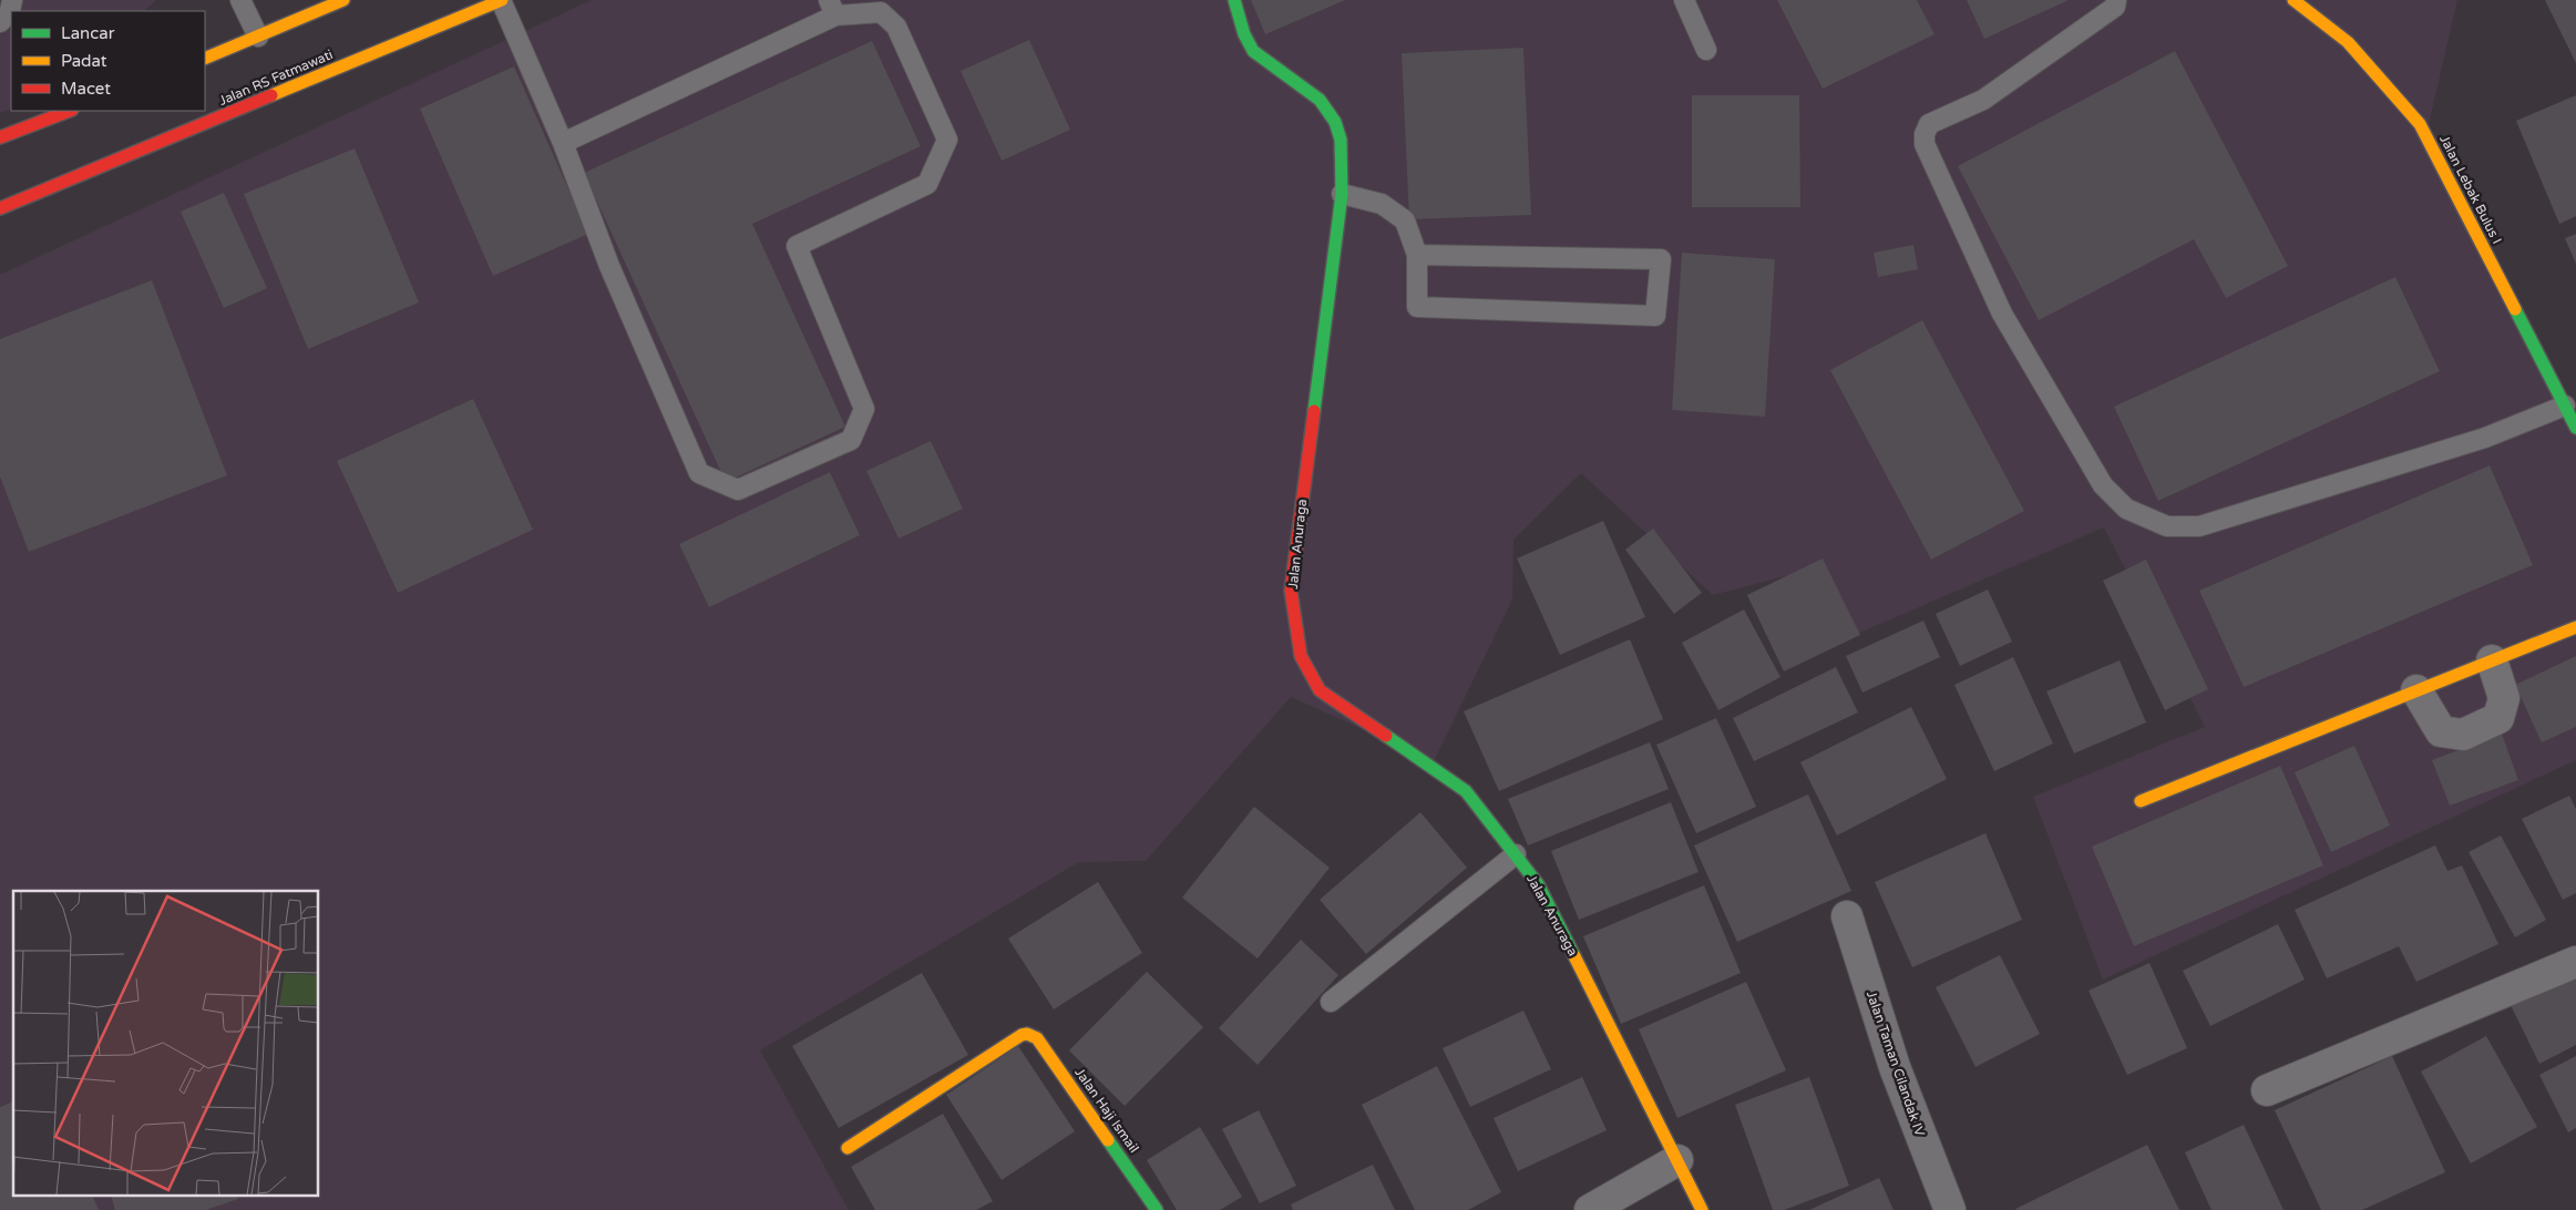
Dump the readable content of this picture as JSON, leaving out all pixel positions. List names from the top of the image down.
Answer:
{
  "streets": {
    "street": [
      "Jalan RS Fatmawati",
      "Jalan Lebak Bulus I",
      "Jalan Anuraga",
      "Jalan Taman Cilandak IV",
      "Jalan Haji Ismail"
    ]
  },
  "legend": ["Lancar", "Padat", "Macet"]
}
